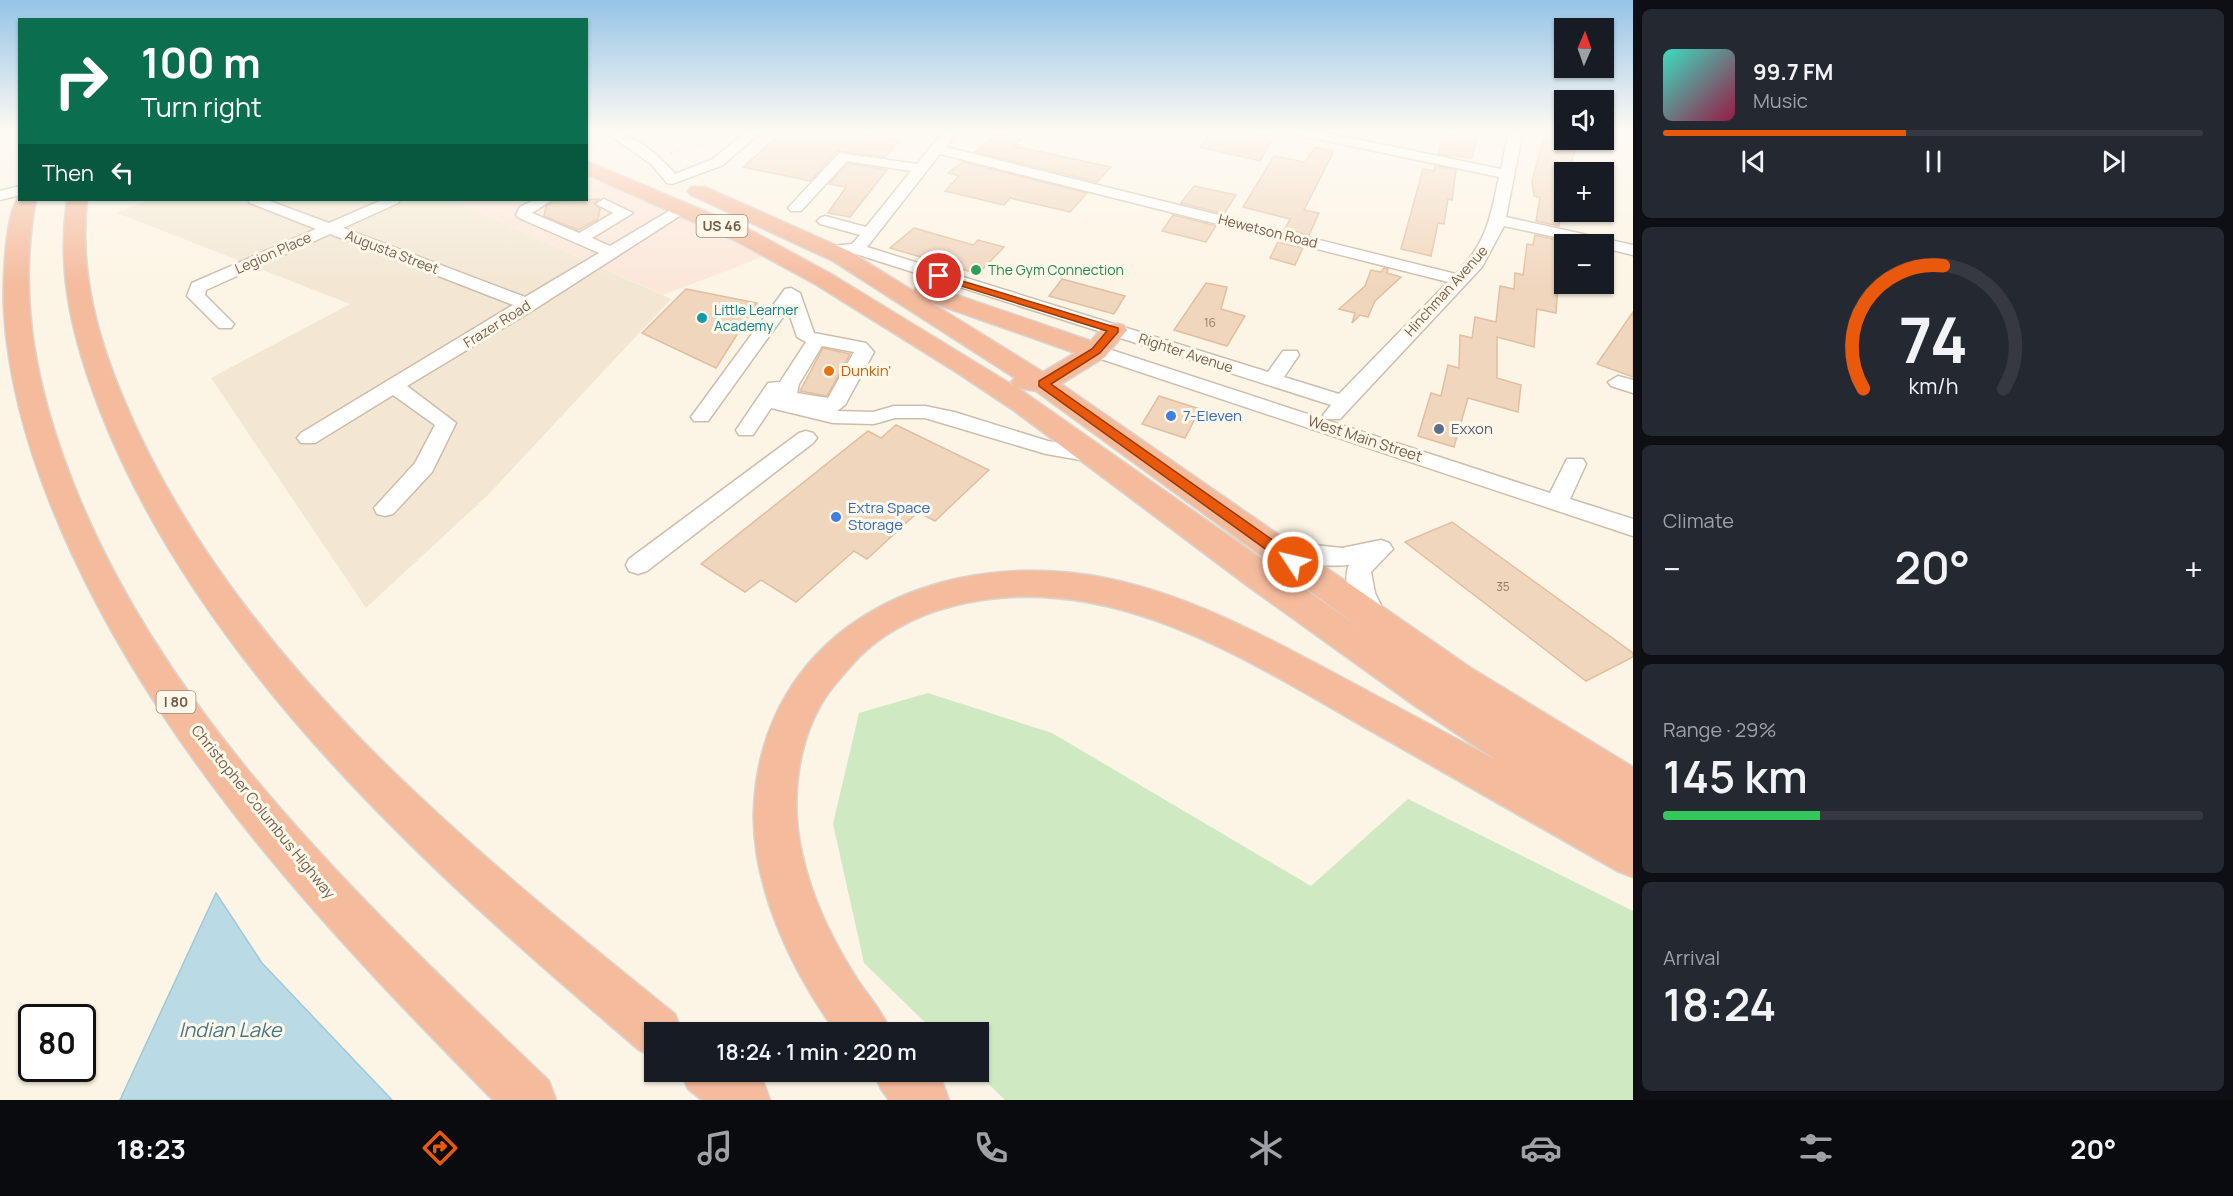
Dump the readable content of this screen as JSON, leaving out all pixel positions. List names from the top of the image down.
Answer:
{
  "streets": {
    "highway": ["US 46", "I 80", "Christopher Columbus Highway"],
    "street": [
      "Hewetson Road",
      "Augusta Street",
      "Legion Place",
      "Hinchman Avenue",
      "Frazer Road",
      "Righter Avenue",
      "West Main Street"
    ]
  },
  "crossings": [
    ["US 46", "Frazer Road"],
    ["Hewetson Road", "Hinchman Avenue"],
    ["Augusta Street", "Legion Place"],
    ["Augusta Street", "Frazer Road"],
    ["Hinchman Avenue", "Righter Avenue"],
    ["Hinchman Avenue", "West Main Street"]
  ],
  "water": ["Indian Lake"],
  "places": [
    "The Gym Connection",
    "Little Learner Academy",
    "Dunkin'",
    "7-Eleven",
    "Exxon",
    "Extra Space Storage"
  ],
  "house_numbers": ["16", "35"],
  "north": "top",
  "page": {
    "map_buttons": ["+", "−"],
    "turn": ["100 m", "Turn right"],
    "song": ["99.7 FM", "Music"],
    "then": "Then",
    "tile": [
      "Climate",
      ["Range · 29%", "145 km"],
      ["Arrival", "18:24"]
    ],
    "heat": ["−", "20°", "+"],
    "limit": "80",
    "trip": "18:24 · 1 min · 220 m",
    "tabs": ["18:23", "20°"],
    "gauge": ["74", "km/h"]
  }
}
